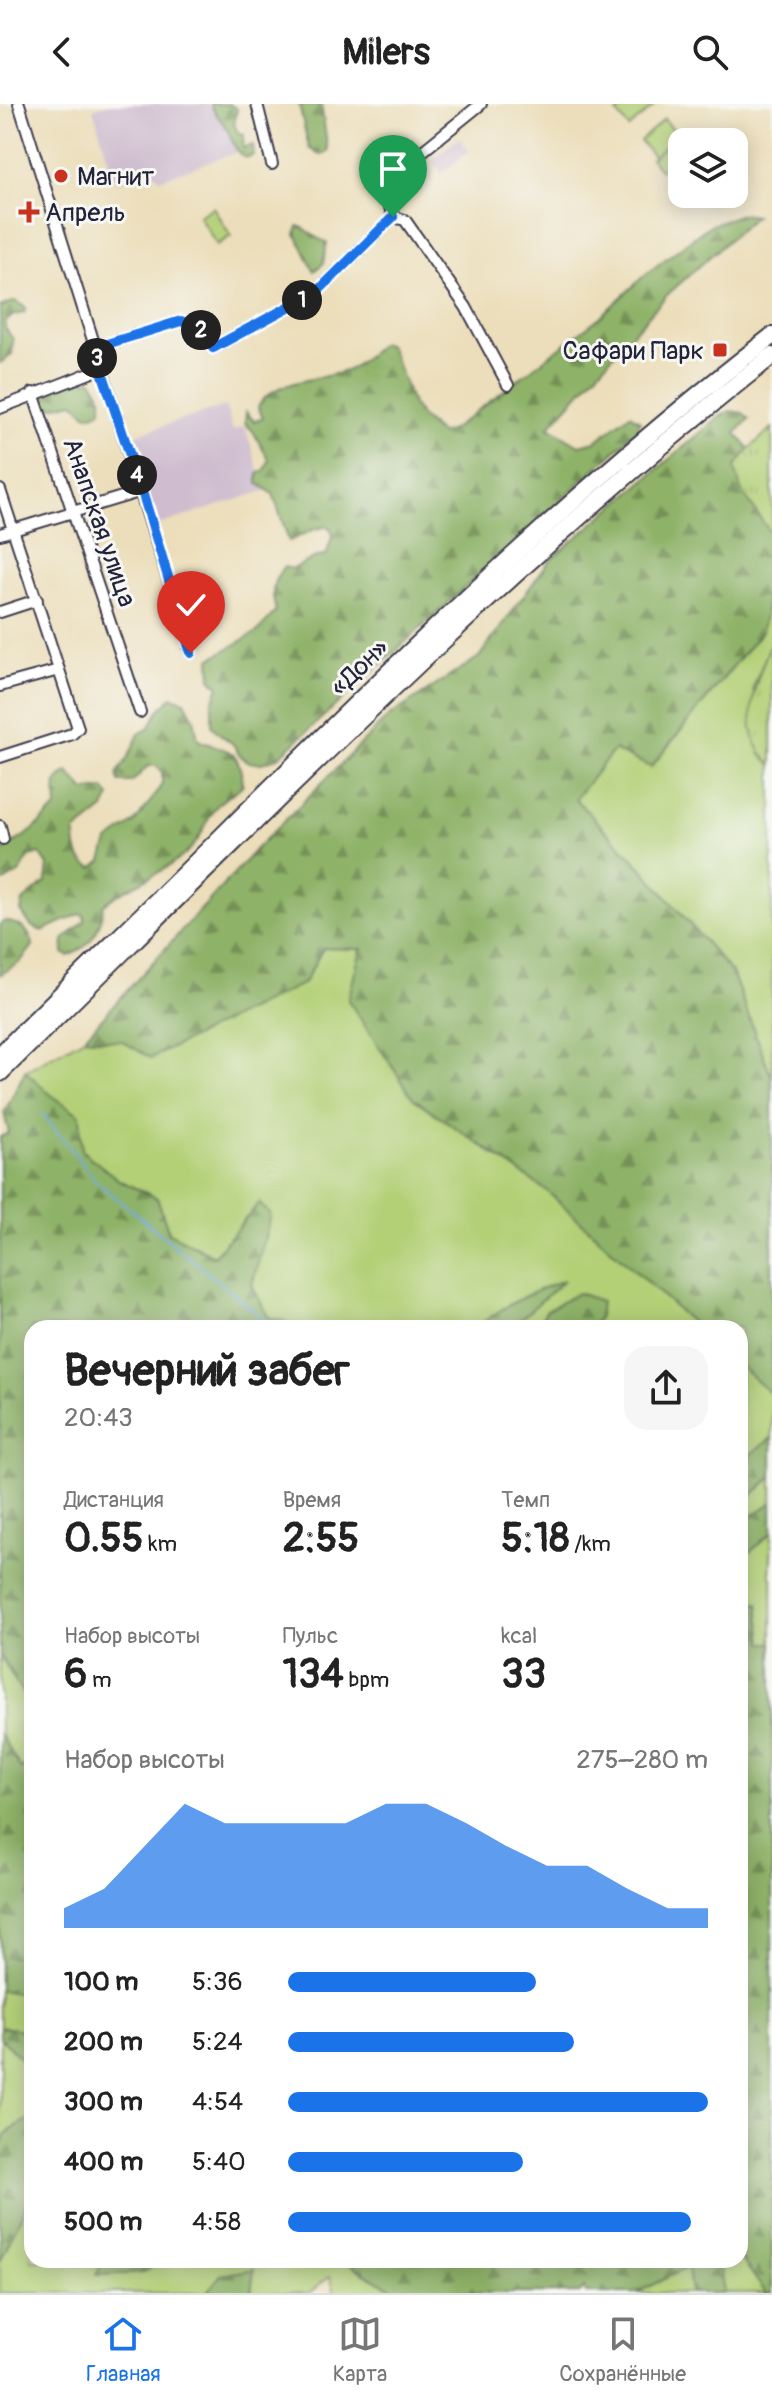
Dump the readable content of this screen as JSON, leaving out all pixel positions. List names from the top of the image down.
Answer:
{
  "streets": {
    "highway": ["«Дон»"],
    "street": ["Анапская улица"]
  },
  "places": {
    "other": ["Магнит"],
    "health": ["Апрель"],
    "transit": ["Сафари Парк"]
  },
  "page": {
    "header": "Milers",
    "pins": [
      "1",
      "2",
      "3",
      "4"
    ],
    "heading": ["Вечерний забег", "20:43"],
    "stats": [
      ["Дистанция", "0.55 km"],
      ["Время", "2:55"],
      ["Темп", "5:18 /km"],
      ["Набор высоты", "6 m"],
      ["Пульс", "134 bpm"],
      ["kcal", "33"]
    ],
    "chart": ["Набор высоты", "275–280 m"],
    "list": [
      {
        "name": "100 m",
        "note": "5:36"
      },
      {
        "name": "200 m",
        "note": "5:24"
      },
      {
        "name": "300 m",
        "note": "4:54"
      },
      {
        "name": "400 m",
        "note": "5:40"
      },
      {
        "name": "500 m",
        "note": "4:58"
      }
    ],
    "tabs": ["Главная", "Карта", "Сохранённые"]
  }
}
